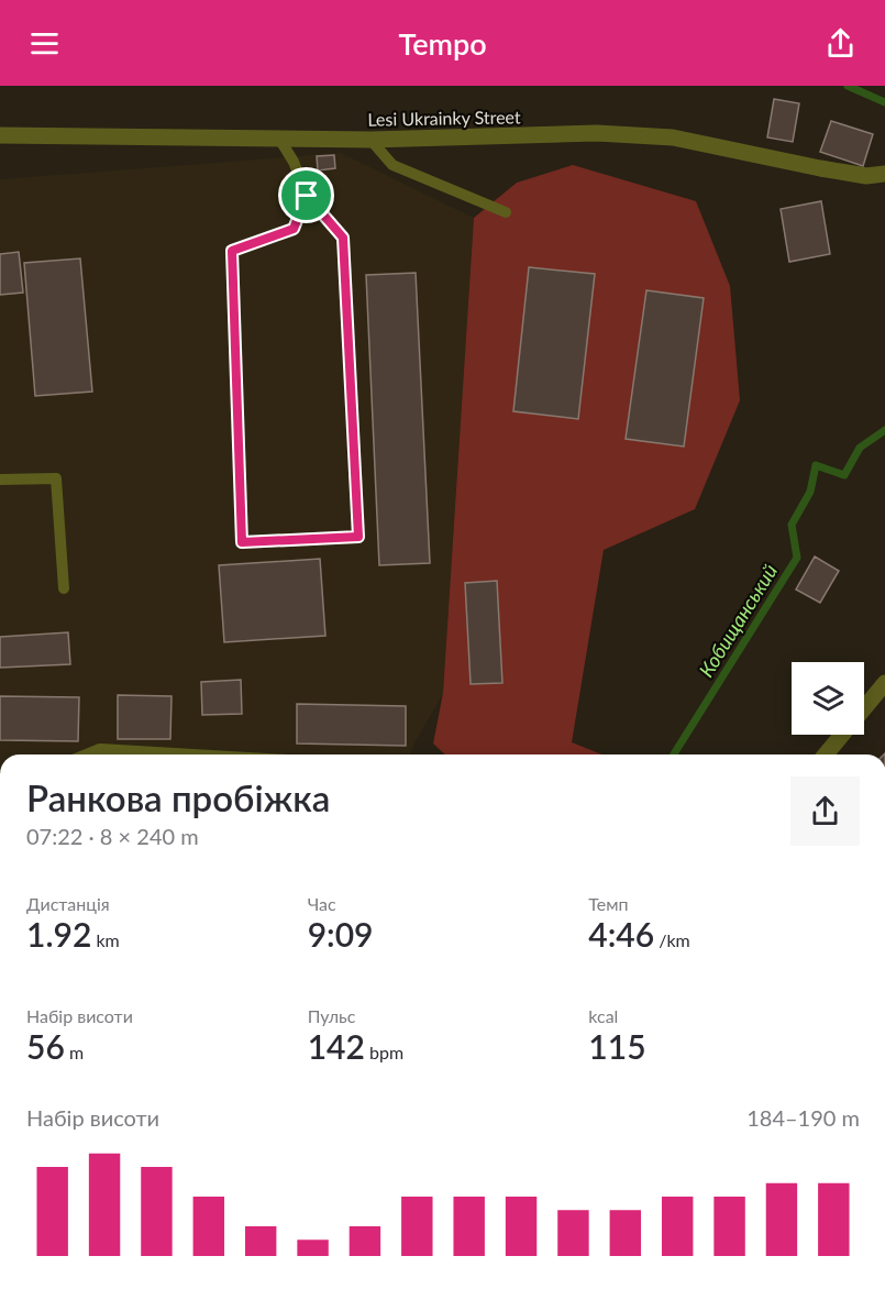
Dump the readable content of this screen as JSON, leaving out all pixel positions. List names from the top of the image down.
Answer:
{
  "streets": {
    "street": ["Lesi Ukrainky Street"]
  },
  "water": ["Кобищанський"],
  "page": {
    "header": "Tempo",
    "heading": ["Ранкова пробіжка", "07:22 · 8 × 240 m"],
    "stats": [
      ["Дистанція", "1.92 km"],
      ["Час", "9:09"],
      ["Темп", "4:46 /km"],
      ["Набір висоти", "56 m"],
      ["Пульс", "142 bpm"],
      ["kcal", "115"]
    ],
    "chart": ["Набір висоти", "184–190 m"]
  }
}
